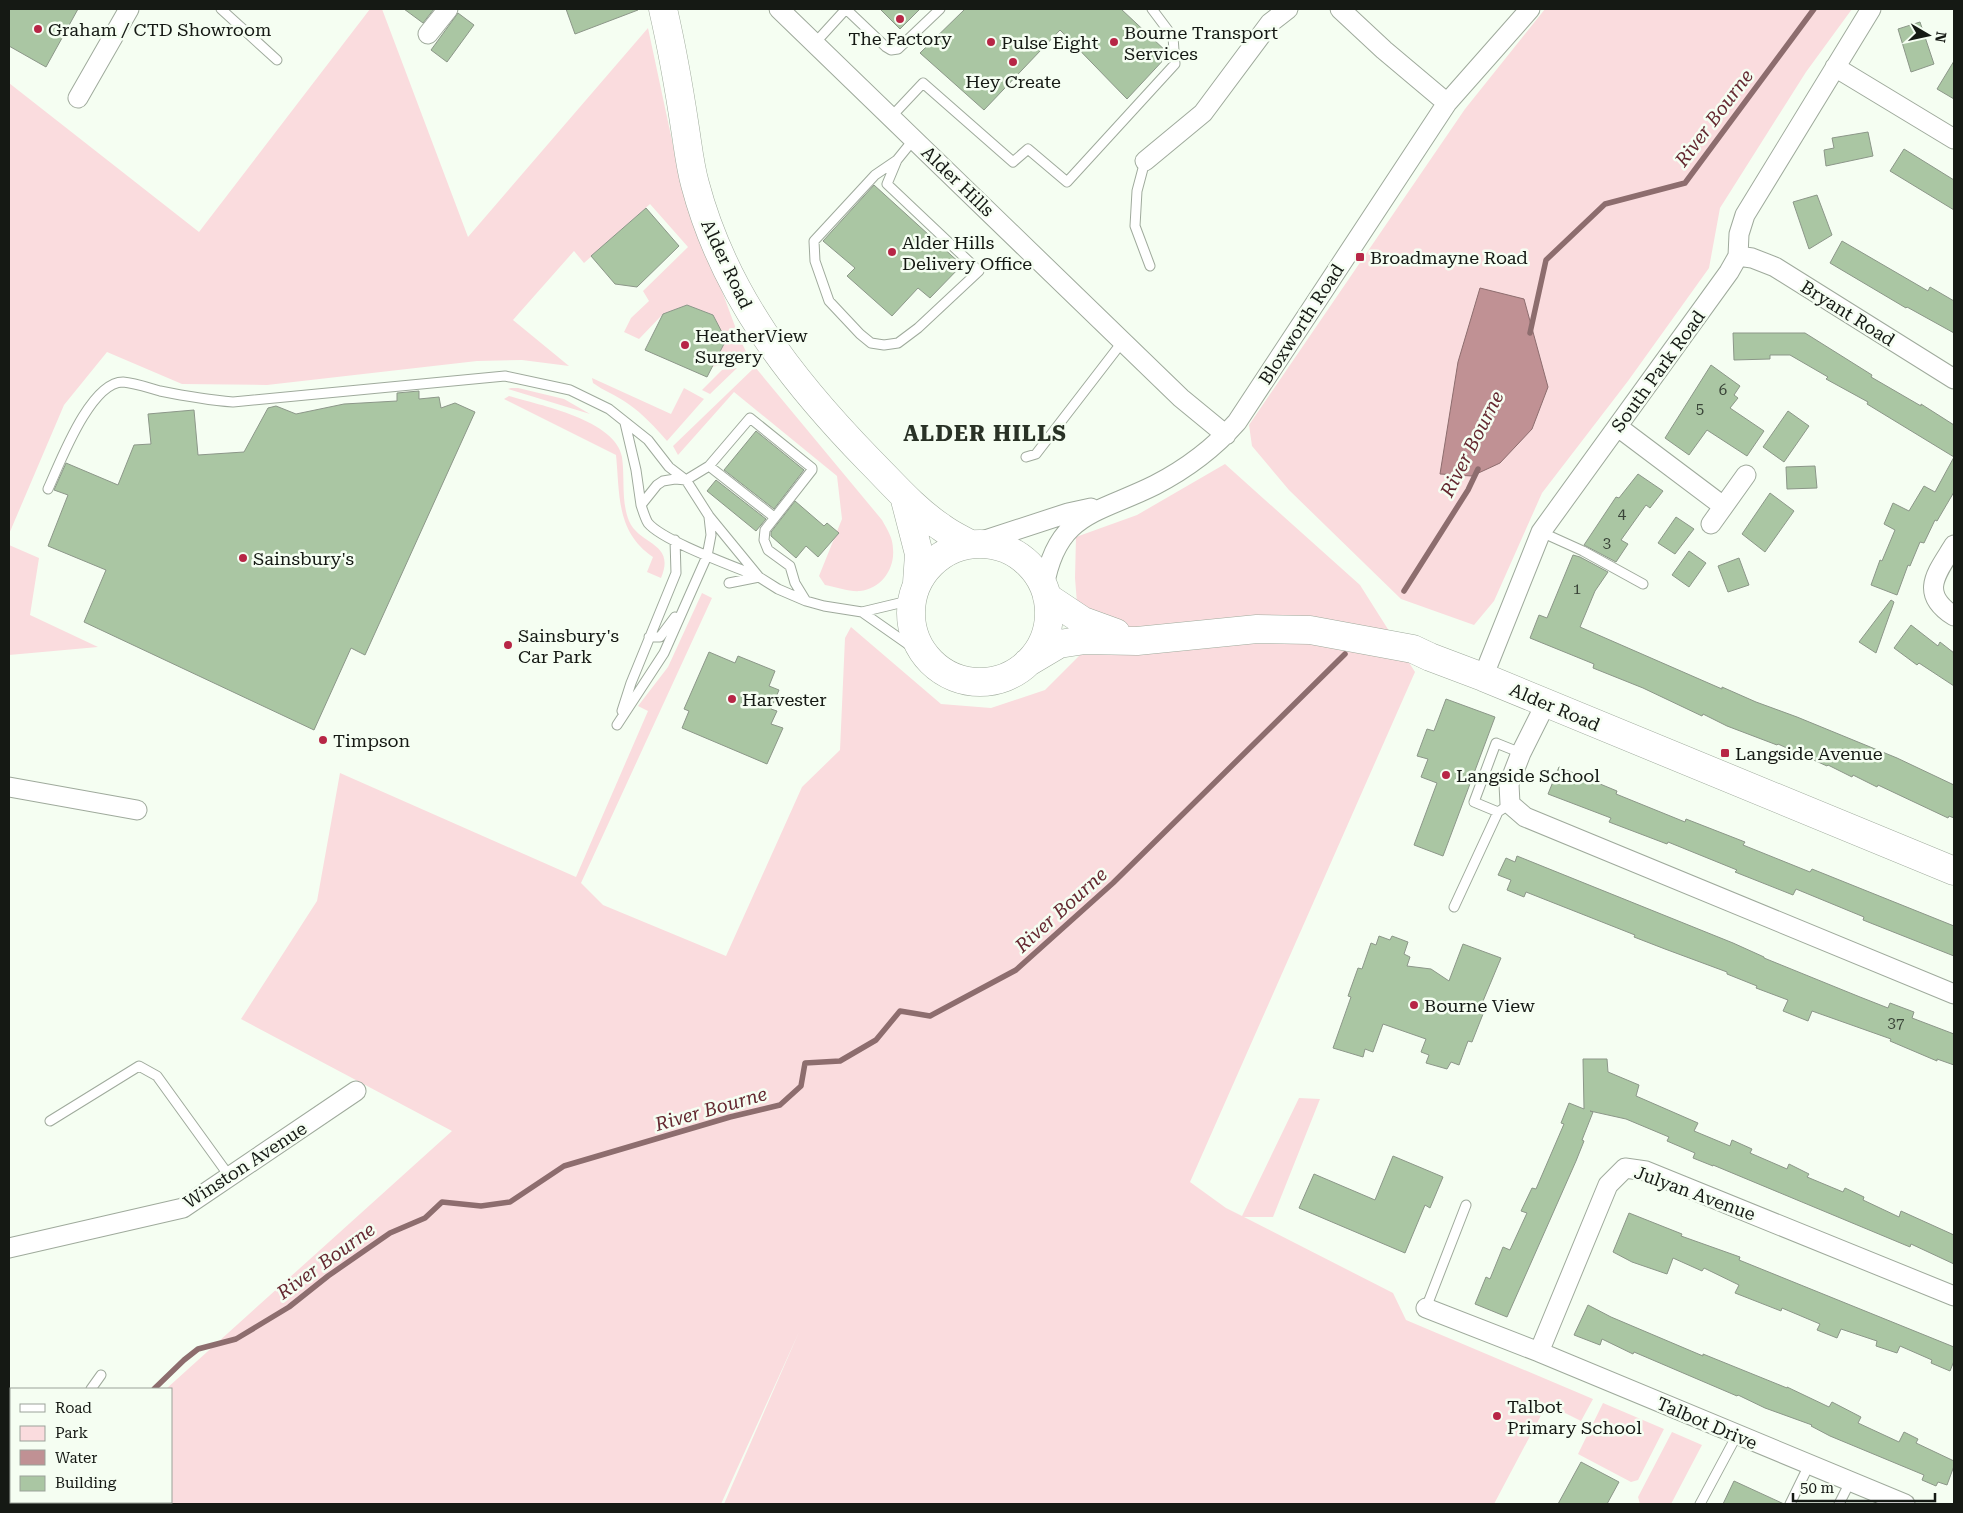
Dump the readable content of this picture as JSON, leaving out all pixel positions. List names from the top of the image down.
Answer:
{
  "streets": {
    "main road": ["Alder Road"],
    "street": [
      "Alder Hills",
      "Bryant Road",
      "Bloxworth Road",
      "South Park Road",
      "Winston Avenue",
      "Julyan Avenue",
      "Talbot Drive"
    ]
  },
  "crossings": [
    ["Alder Hills", "Bloxworth Road"],
    ["Alder Road", "Bloxworth Road"],
    ["Alder Road", "South Park Road"],
    ["Bryant Road", "South Park Road"],
    ["Julyan Avenue", "Talbot Drive"]
  ],
  "districts": ["ALDER HILLS"],
  "water": ["River Bourne"],
  "places": {
    "other": [
      "The Factory",
      "Graham / CTD Showroom",
      "Pulse Eight",
      "Bourne Transport Services",
      "Hey Create",
      "Alder Hills Delivery Office",
      "HeatherView Surgery",
      "Sainsbury's",
      "Sainsbury's Car Park",
      "Harvester",
      "Timpson",
      "Langside School",
      "Bourne View",
      "Talbot Primary School"
    ],
    "transit": ["Broadmayne Road", "Langside Avenue"]
  },
  "house_numbers": [
    "6",
    "5",
    "4",
    "3",
    "1",
    "37"
  ],
  "legend": [
    "Road",
    "Park",
    "Water",
    "Building"
  ],
  "scale_bar": "50 m",
  "north": "right"
}
